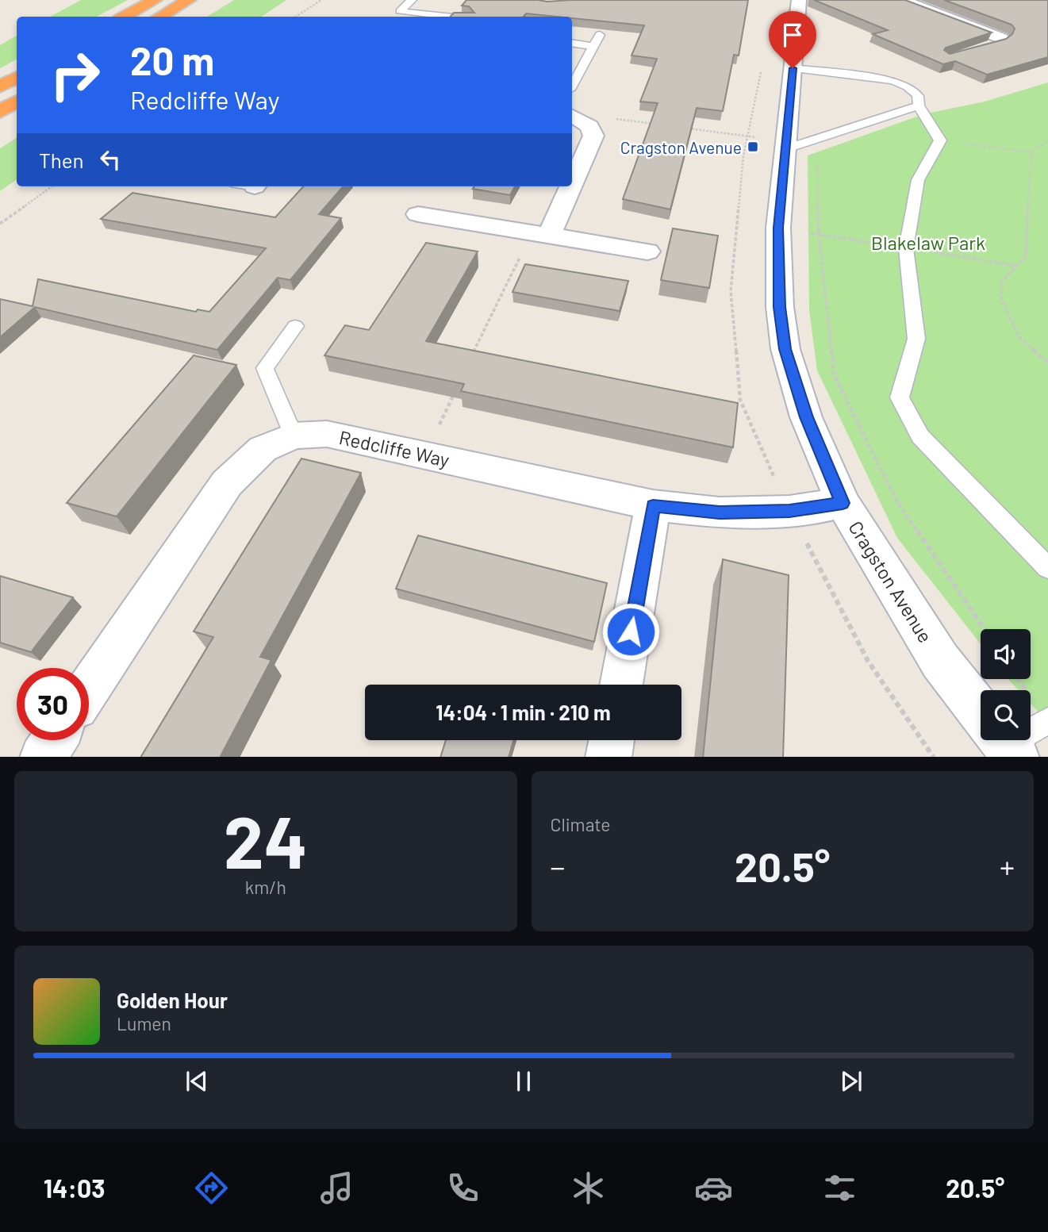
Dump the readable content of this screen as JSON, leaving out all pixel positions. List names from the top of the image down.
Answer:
{
  "streets": {
    "street": ["Redcliffe Way", "Cragston Avenue"]
  },
  "crossings": [
    ["Redcliffe Way", "Cragston Avenue"]
  ],
  "parks": ["Blakelaw Park"],
  "places": {
    "transit": ["Cragston Avenue"]
  },
  "page": {
    "turn": ["20 m", "Redcliffe Way"],
    "then": "Then",
    "limit": "30",
    "trip": "14:04 · 1 min · 210 m",
    "tile": [
      ["24", "km/h"],
      "Climate"
    ],
    "heat": ["−", "20.5°", "+"],
    "song": ["Golden Hour", "Lumen"],
    "tabs": ["14:03", "20.5°"]
  }
}
